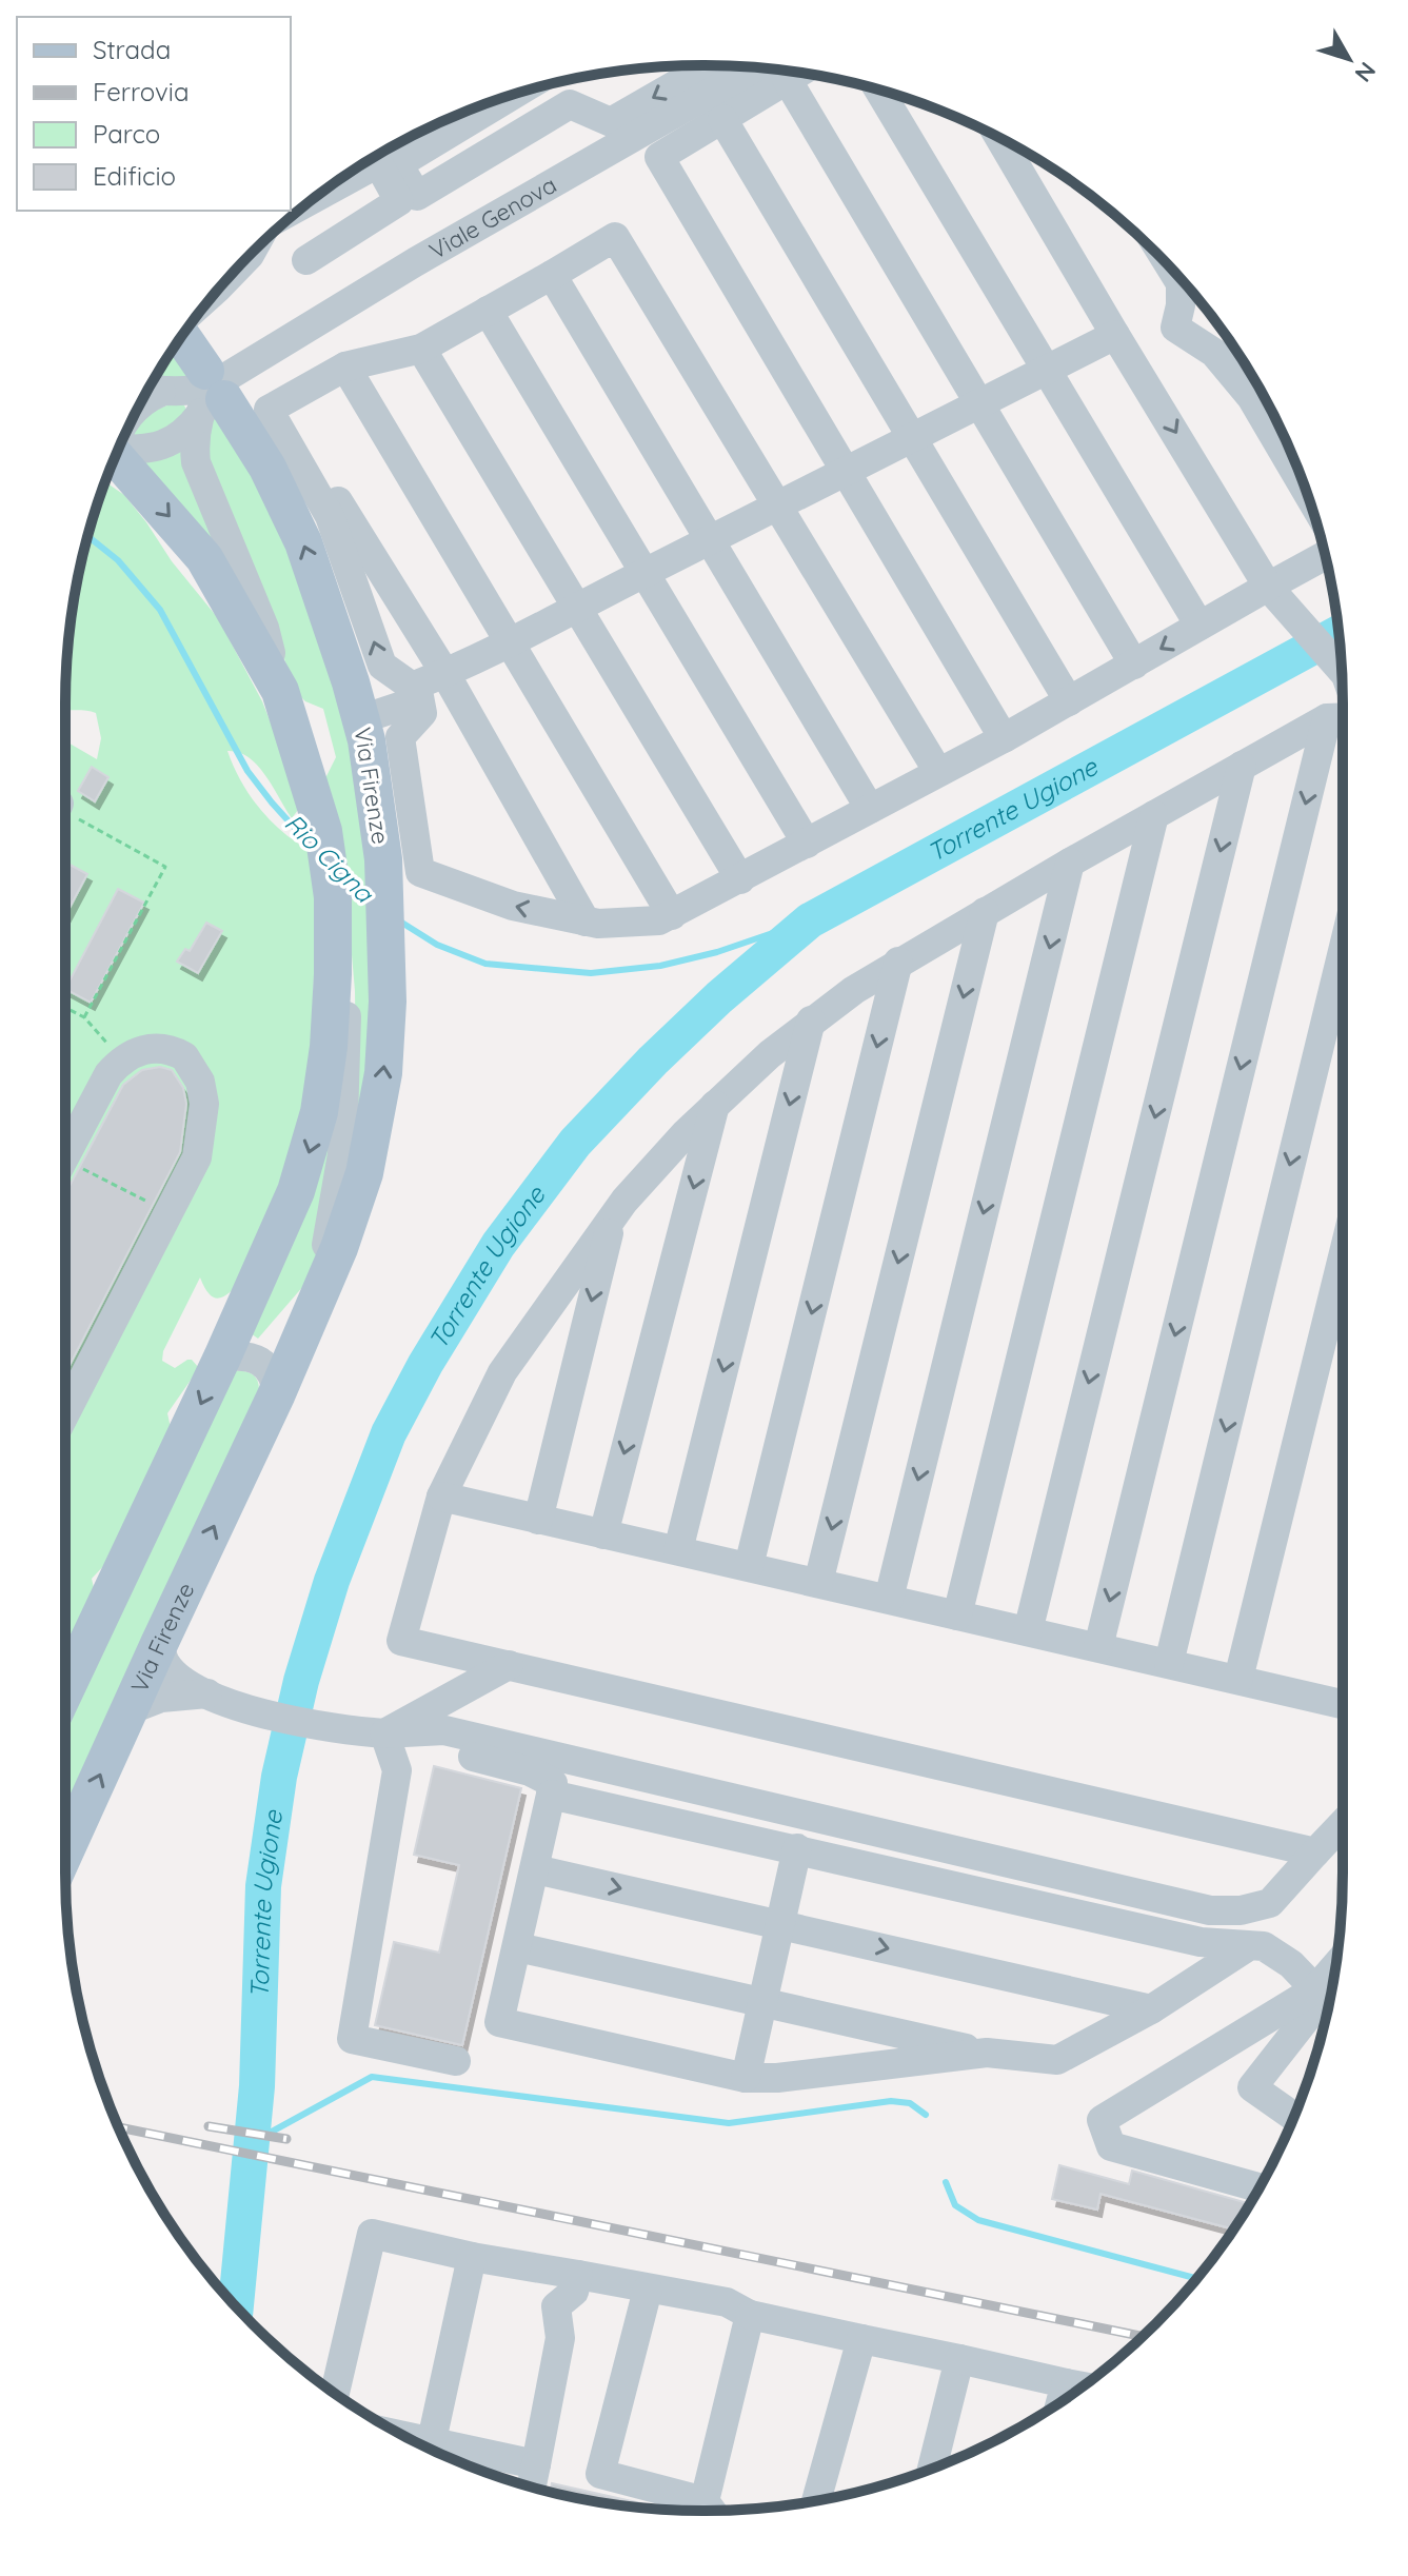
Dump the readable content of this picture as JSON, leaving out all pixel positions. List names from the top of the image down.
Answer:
{
  "streets": {
    "main road": ["Via Firenze"],
    "street": ["Viale Genova"]
  },
  "crossings": [
    ["Viale Genova", "Via Firenze"]
  ],
  "water": ["Torrente Ugione", "Rio Cigna"],
  "legend": [
    "Strada",
    "Ferrovia",
    "Parco",
    "Edificio"
  ],
  "north": "bottom right"
}
